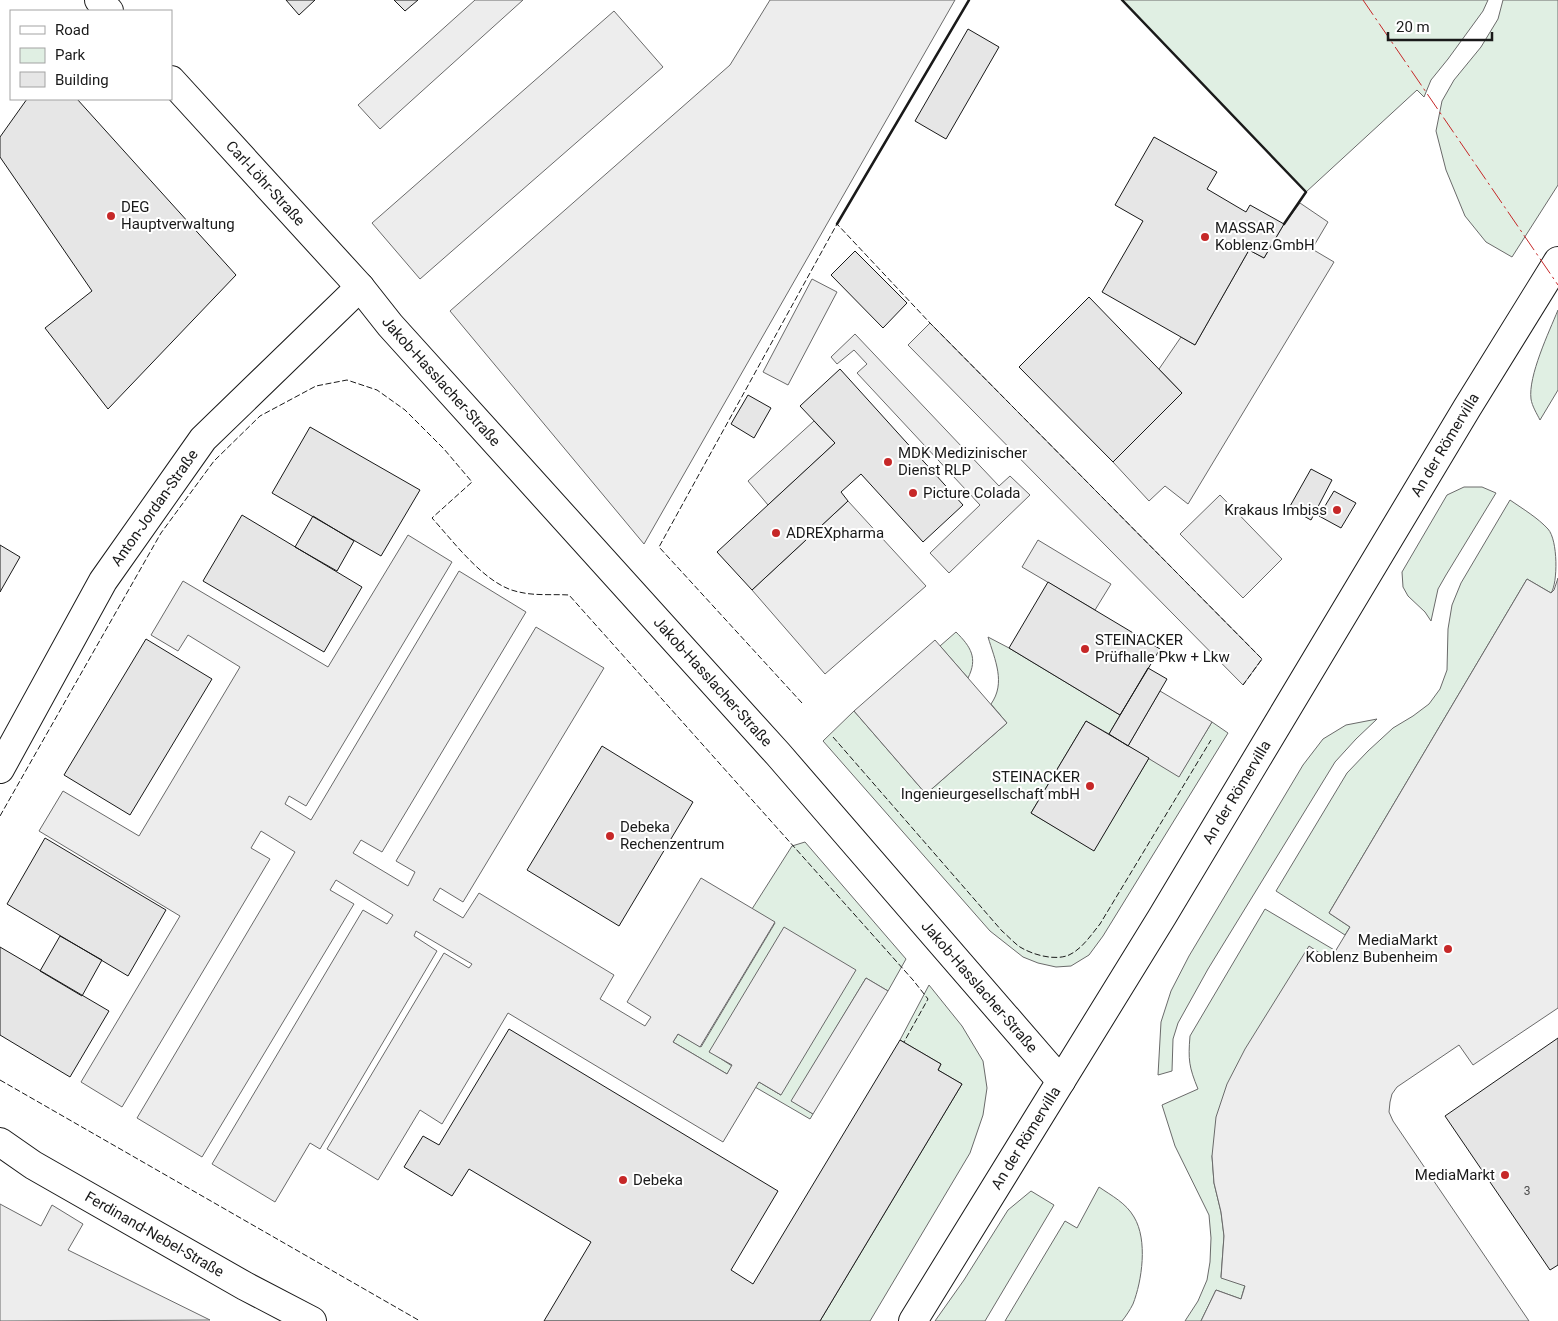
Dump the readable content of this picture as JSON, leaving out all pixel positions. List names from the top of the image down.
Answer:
{
  "streets": {
    "street": [
      "Carl-Löhr-Straße",
      "Jakob-Hasslacher-Straße",
      "An der Römervilla",
      "Anton-Jordan-Straße",
      "Ferdinand-Nebel-Straße"
    ]
  },
  "crossings": [
    ["Carl-Löhr-Straße", "Jakob-Hasslacher-Straße"],
    ["Carl-Löhr-Straße", "Anton-Jordan-Straße"],
    ["Jakob-Hasslacher-Straße", "An der Römervilla"],
    ["Jakob-Hasslacher-Straße", "Anton-Jordan-Straße"]
  ],
  "places": [
    "DEG Hauptverwaltung",
    "MASSAR Koblenz GmbH",
    "MDK Medizinischer Dienst RLP",
    "Picture Colada",
    "Krakaus Imbiss",
    "ADREXpharma",
    "STEINACKER Prüfhalle Pkw + Lkw",
    "STEINACKER Ingenieurgesellschaft mbH",
    "Debeka Rechenzentrum",
    "MediaMarkt Koblenz Bubenheim",
    "MediaMarkt",
    "Debeka"
  ],
  "house_numbers": ["3"],
  "legend": ["Road", "Park", "Building"],
  "scale_bar": "20 m"
}
